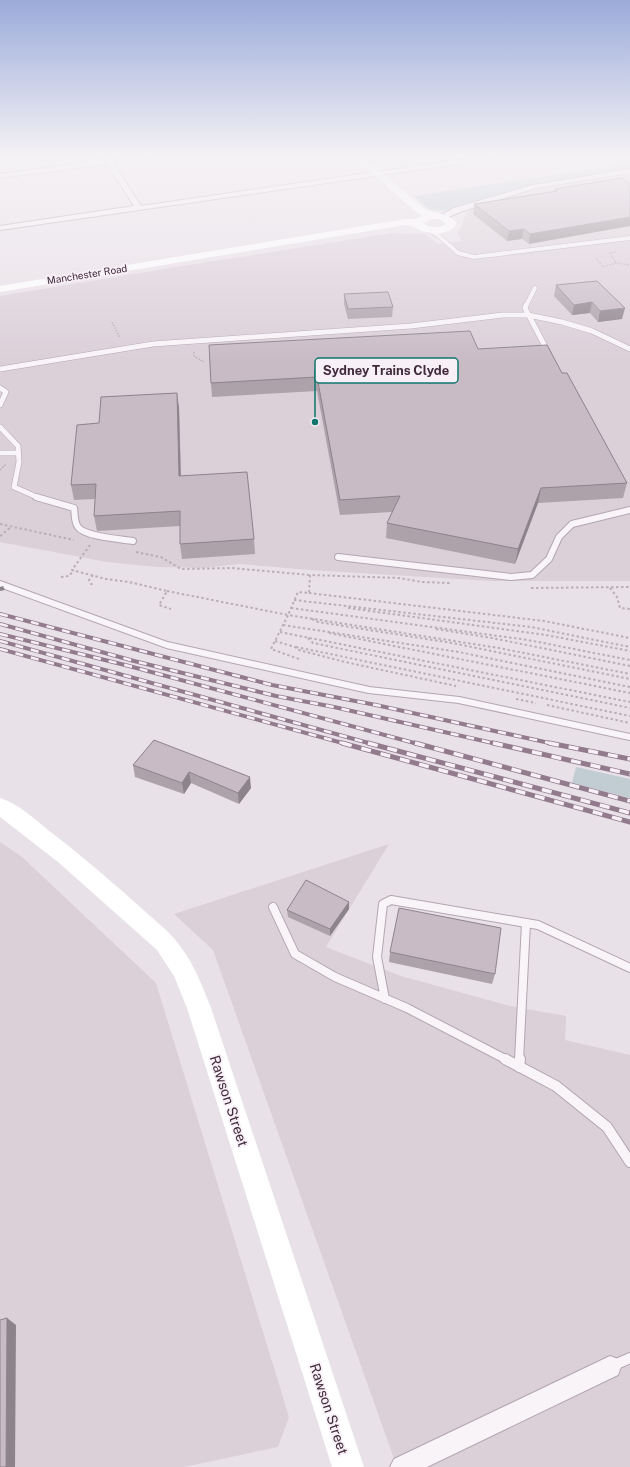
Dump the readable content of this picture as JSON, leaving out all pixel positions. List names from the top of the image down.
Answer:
{
  "streets": {
    "main road": ["Manchester Road", "Rawson Street"]
  },
  "places": ["Sydney Trains Clyde"]
}
